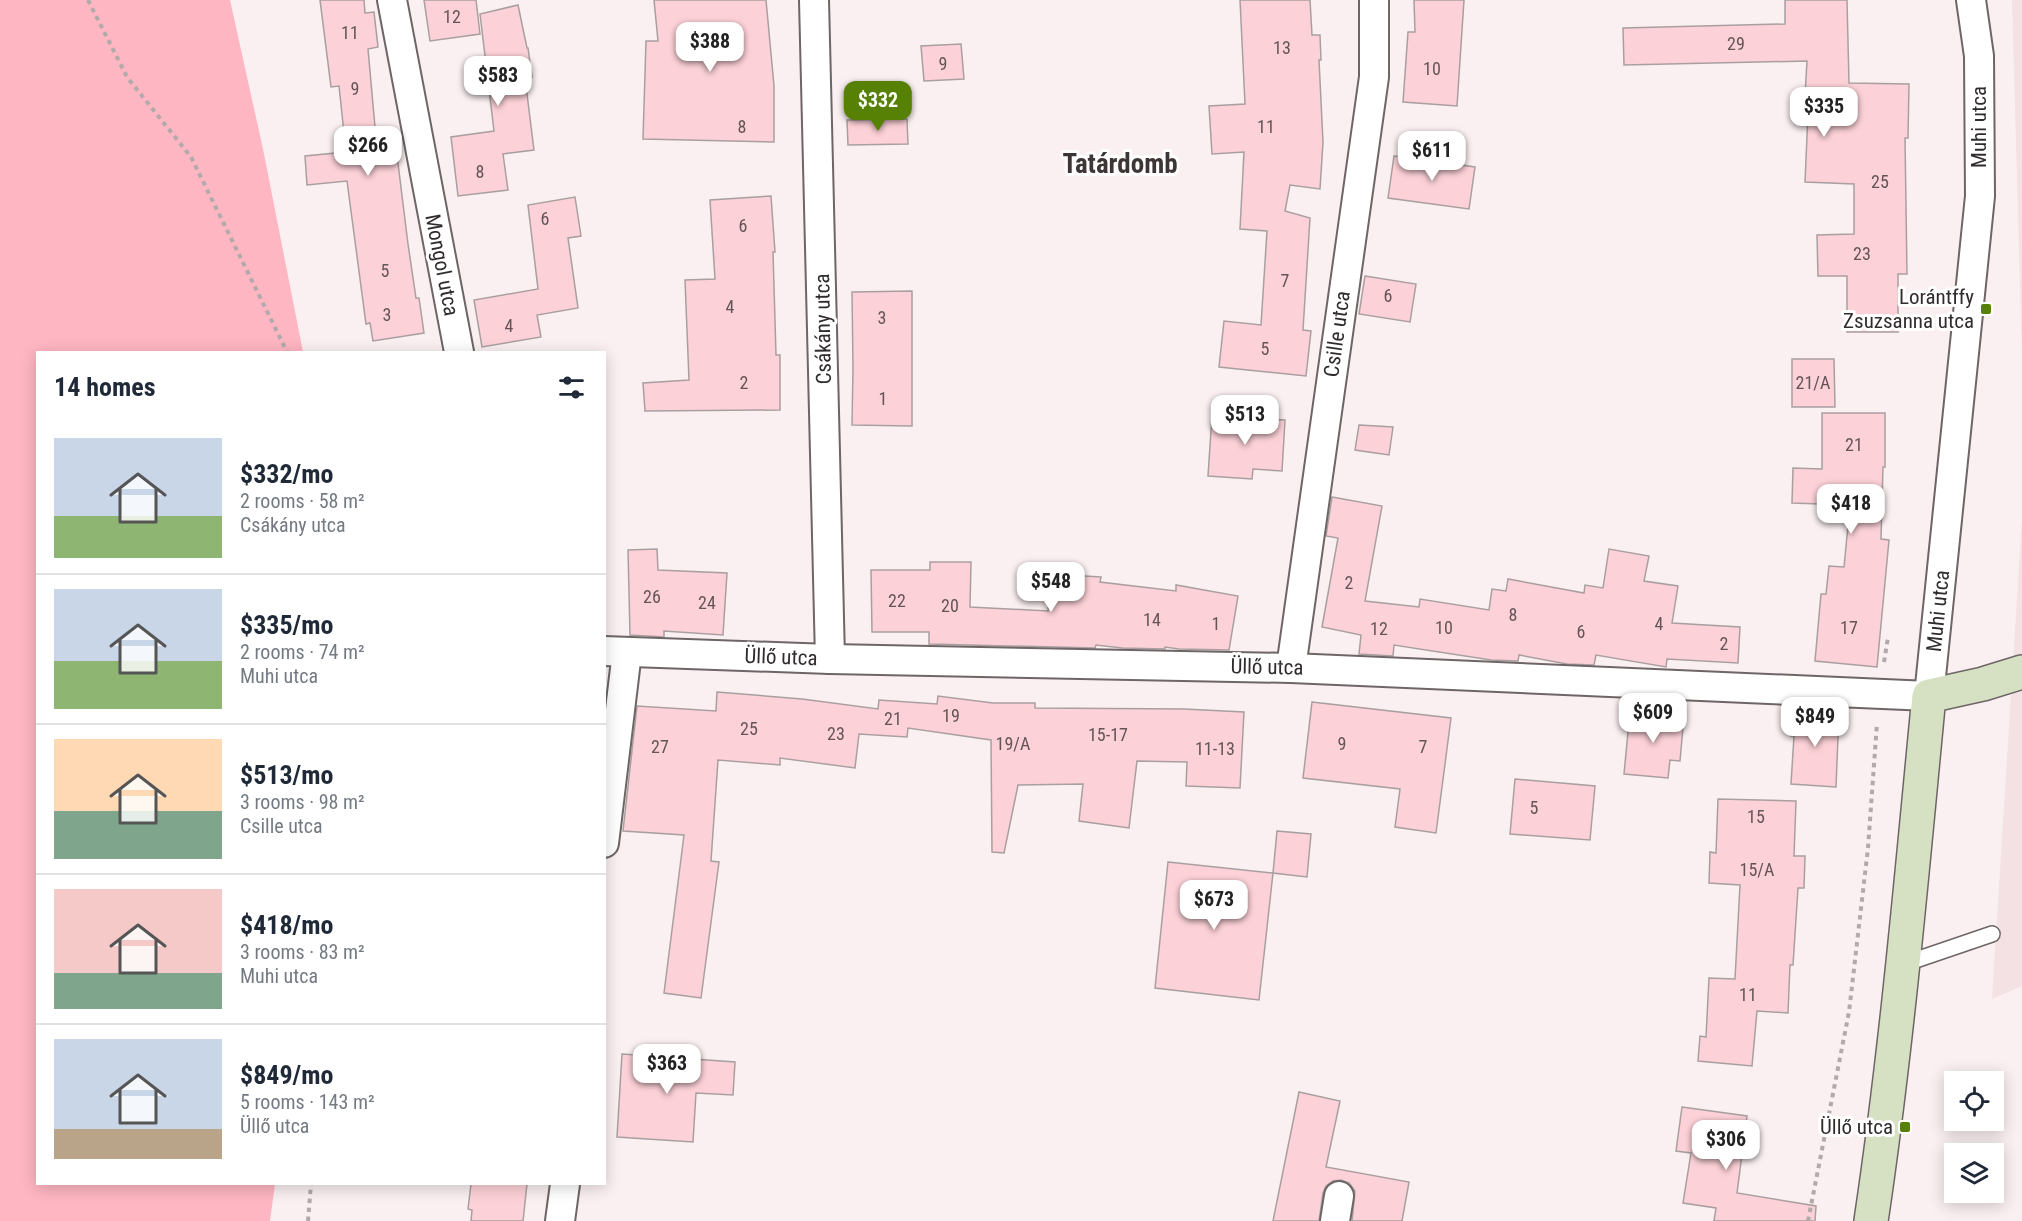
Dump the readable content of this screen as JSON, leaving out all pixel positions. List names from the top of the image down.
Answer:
{
  "streets": {
    "main road": ["Muhi utca"],
    "street": [
      "Mongol utca",
      "Csákány utca",
      "Csille utca",
      "Üllő utca"
    ]
  },
  "crossings": [
    ["Muhi utca", "Üllő utca"],
    ["Csákány utca", "Üllő utca"],
    ["Csille utca", "Üllő utca"]
  ],
  "districts": ["Tatárdomb"],
  "places": {
    "transit": ["Lorántffy Zsuzsanna utca", "Üllő utca"]
  },
  "house_numbers": [
    "12",
    "11",
    "29",
    "13",
    "9",
    "10",
    "9",
    "8",
    "11",
    "8",
    "25",
    "6",
    "6",
    "23",
    "5",
    "7",
    "6",
    "4",
    "3",
    "3",
    "4",
    "5",
    "2",
    "21/A",
    "1",
    "21",
    "2",
    "26",
    "22",
    "24",
    "20",
    "8",
    "14",
    "1",
    "4",
    "10",
    "17",
    "12",
    "6",
    "2",
    "19",
    "21",
    "25",
    "23",
    "15-17",
    "19/A",
    "9",
    "27",
    "7",
    "11-13",
    "5",
    "15",
    "15/A",
    "11"
  ],
  "page": {
    "price": [
      "$388",
      "$583",
      "$332",
      "$335",
      "$266",
      "$611",
      "$513",
      "$418",
      "$548",
      "$609",
      "$849",
      "$673",
      "$363",
      "$306"
    ],
    "heading": "14 homes",
    "list": [
      {
        "name": "$332/mo",
        "note": "2 rooms · 58 m² · Csákány utca"
      },
      {
        "name": "$335/mo",
        "note": "2 rooms · 74 m² · Muhi utca"
      },
      {
        "name": "$513/mo",
        "note": "3 rooms · 98 m² · Csille utca"
      },
      {
        "name": "$418/mo",
        "note": "3 rooms · 83 m² · Muhi utca"
      },
      {
        "name": "$849/mo",
        "note": "5 rooms · 143 m² · Üllő utca"
      }
    ]
  }
}
